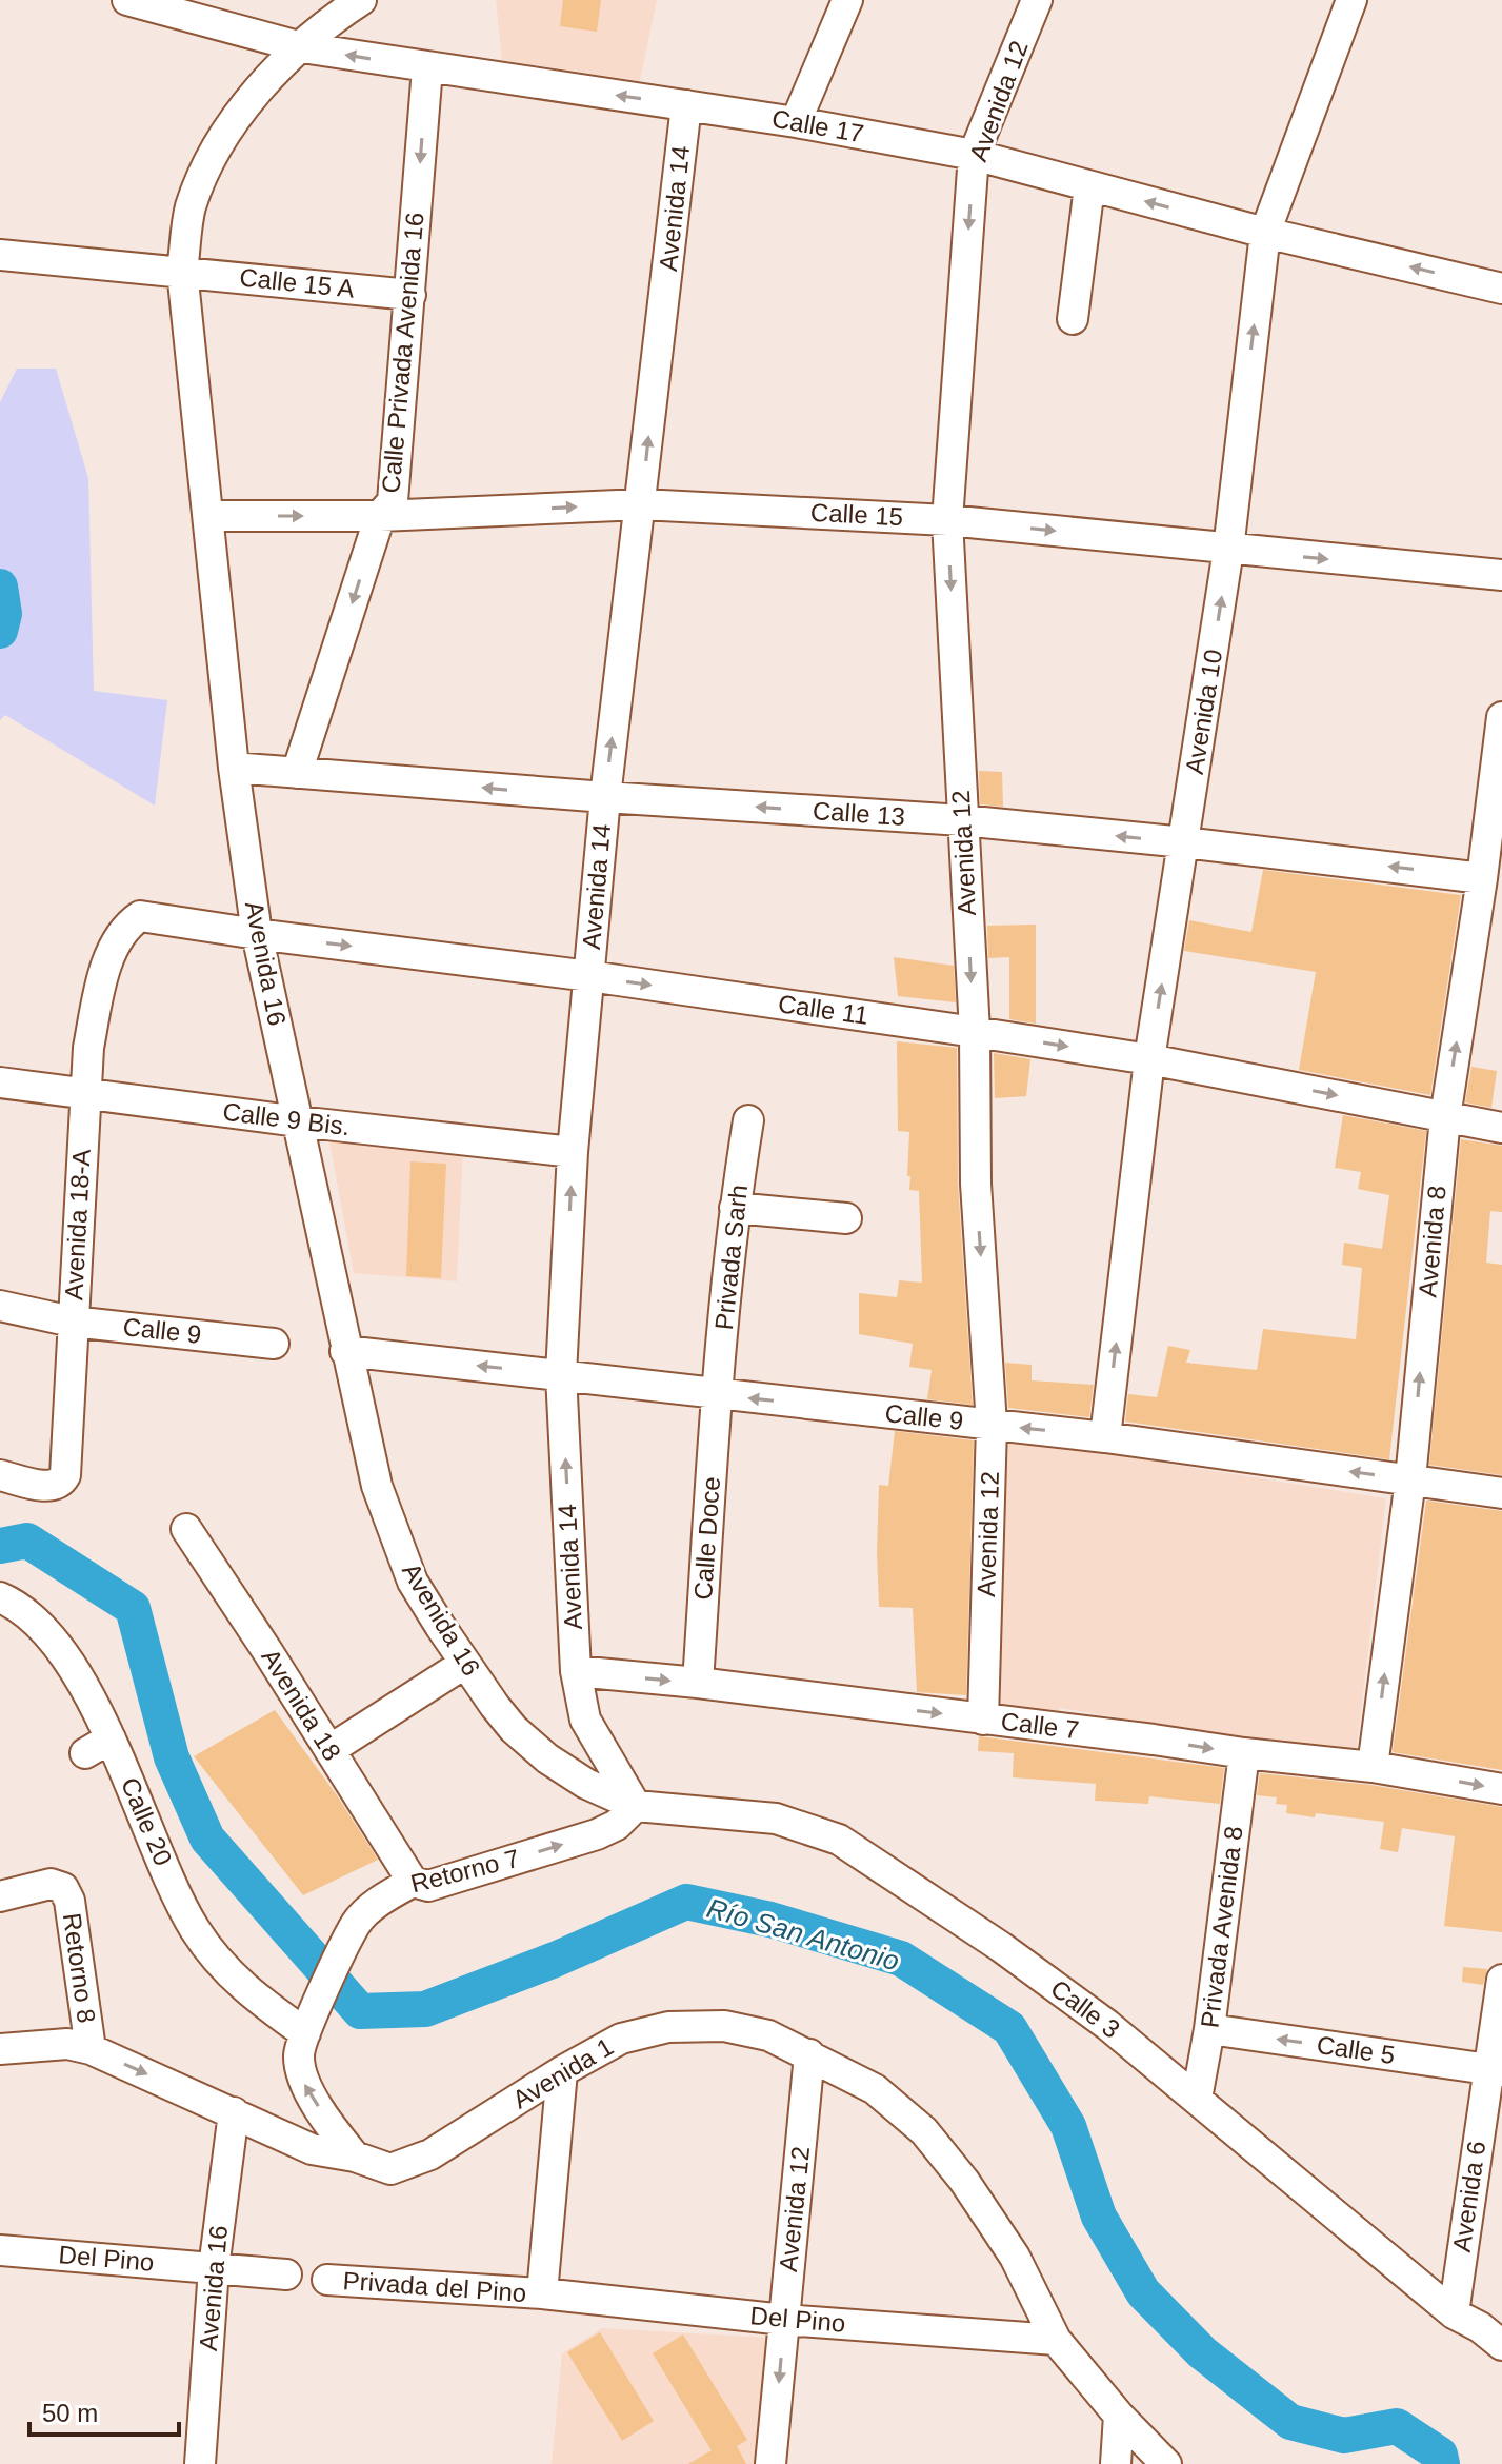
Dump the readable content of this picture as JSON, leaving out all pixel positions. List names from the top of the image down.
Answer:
{
  "streets": {
    "street": [
      "Avenida 12",
      "Calle 17",
      "Avenida 14",
      "Calle 15 A",
      "Calle Privada Avenida 16",
      "Calle 15",
      "Avenida 10",
      "Calle 13",
      "Avenida 16",
      "Calle 11",
      "Calle 9 Bis.",
      "Avenida 18-A",
      "Avenida 8",
      "Privada Sarh",
      "Calle 9",
      "Calle Doce",
      "Avenida 18",
      "Calle 7",
      "Calle 20",
      "Retorno 7",
      "Privada Avenida 8",
      "Retorno 8",
      "Calle 3",
      "Calle 5",
      "Avenida 1",
      "Avenida 6",
      "Del Pino",
      "Privada del Pino"
    ]
  },
  "crossings": [
    ["Avenida 12", "Calle 17"],
    ["Avenida 12", "Calle 15"],
    ["Avenida 12", "Calle 13"],
    ["Avenida 12", "Calle 11"],
    ["Avenida 12", "Calle 9"],
    ["Avenida 12", "Calle 7"],
    ["Avenida 12", "Avenida 1"],
    ["Avenida 12", "Del Pino"],
    ["Calle 17", "Avenida 14"],
    ["Calle 17", "Calle Privada Avenida 16"],
    ["Calle 17", "Avenida 10"],
    ["Calle 17", "Avenida 16"],
    ["Avenida 14", "Calle 15"],
    ["Avenida 14", "Calle 13"],
    ["Avenida 14", "Calle 11"],
    ["Avenida 14", "Calle 9 Bis."],
    ["Avenida 14", "Calle 9"],
    ["Avenida 14", "Calle 7"],
    ["Calle 15 A", "Calle Privada Avenida 16"],
    ["Calle 15 A", "Avenida 16"],
    ["Calle Privada Avenida 16", "Calle 15"],
    ["Calle Privada Avenida 16", "Calle 13"],
    ["Calle 15", "Avenida 10"],
    ["Calle 15", "Avenida 16"],
    ["Avenida 10", "Calle 13"],
    ["Avenida 10", "Calle 11"],
    ["Avenida 10", "Calle 9"],
    ["Calle 13", "Avenida 16"],
    ["Calle 13", "Avenida 8"],
    ["Avenida 16", "Calle 11"],
    ["Avenida 16", "Calle 9 Bis."],
    ["Avenida 16", "Calle 9"],
    ["Avenida 16", "Retorno 7"],
    ["Avenida 16", "Calle 3"],
    ["Avenida 16", "Avenida 1"],
    ["Avenida 16", "Del Pino"],
    ["Calle 11", "Avenida 18-A"],
    ["Calle 11", "Avenida 8"],
    ["Calle 9 Bis.", "Avenida 18-A"],
    ["Avenida 18-A", "Calle 9"],
    ["Avenida 8", "Calle 9"],
    ["Avenida 8", "Calle 7"],
    ["Privada Sarh", "Calle 9"],
    ["Privada Sarh", "Calle Doce"],
    ["Calle 9", "Calle Doce"],
    ["Calle Doce", "Calle 7"],
    ["Avenida 18", "Retorno 7"],
    ["Calle 7", "Privada Avenida 8"],
    ["Calle 20", "Retorno 7"],
    ["Retorno 7", "Calle 3"],
    ["Retorno 7", "Avenida 1"],
    ["Privada Avenida 8", "Calle 3"],
    ["Privada Avenida 8", "Calle 5"],
    ["Retorno 8", "Avenida 1"],
    ["Calle 3", "Avenida 6"],
    ["Calle 5", "Avenida 6"],
    ["Avenida 1", "Del Pino"],
    ["Del Pino", "Privada del Pino"]
  ],
  "one_way": [
    "Avenida 12",
    "Calle 17",
    "Avenida 14",
    "Calle Privada Avenida 16",
    "Calle 15",
    "Avenida 10",
    "Calle 13",
    "Calle 11",
    "Avenida 8",
    "Calle 9",
    "Calle 7",
    "Calle 5"
  ],
  "water": ["Río San Antonio"],
  "scale_bar": "50 m"
}
